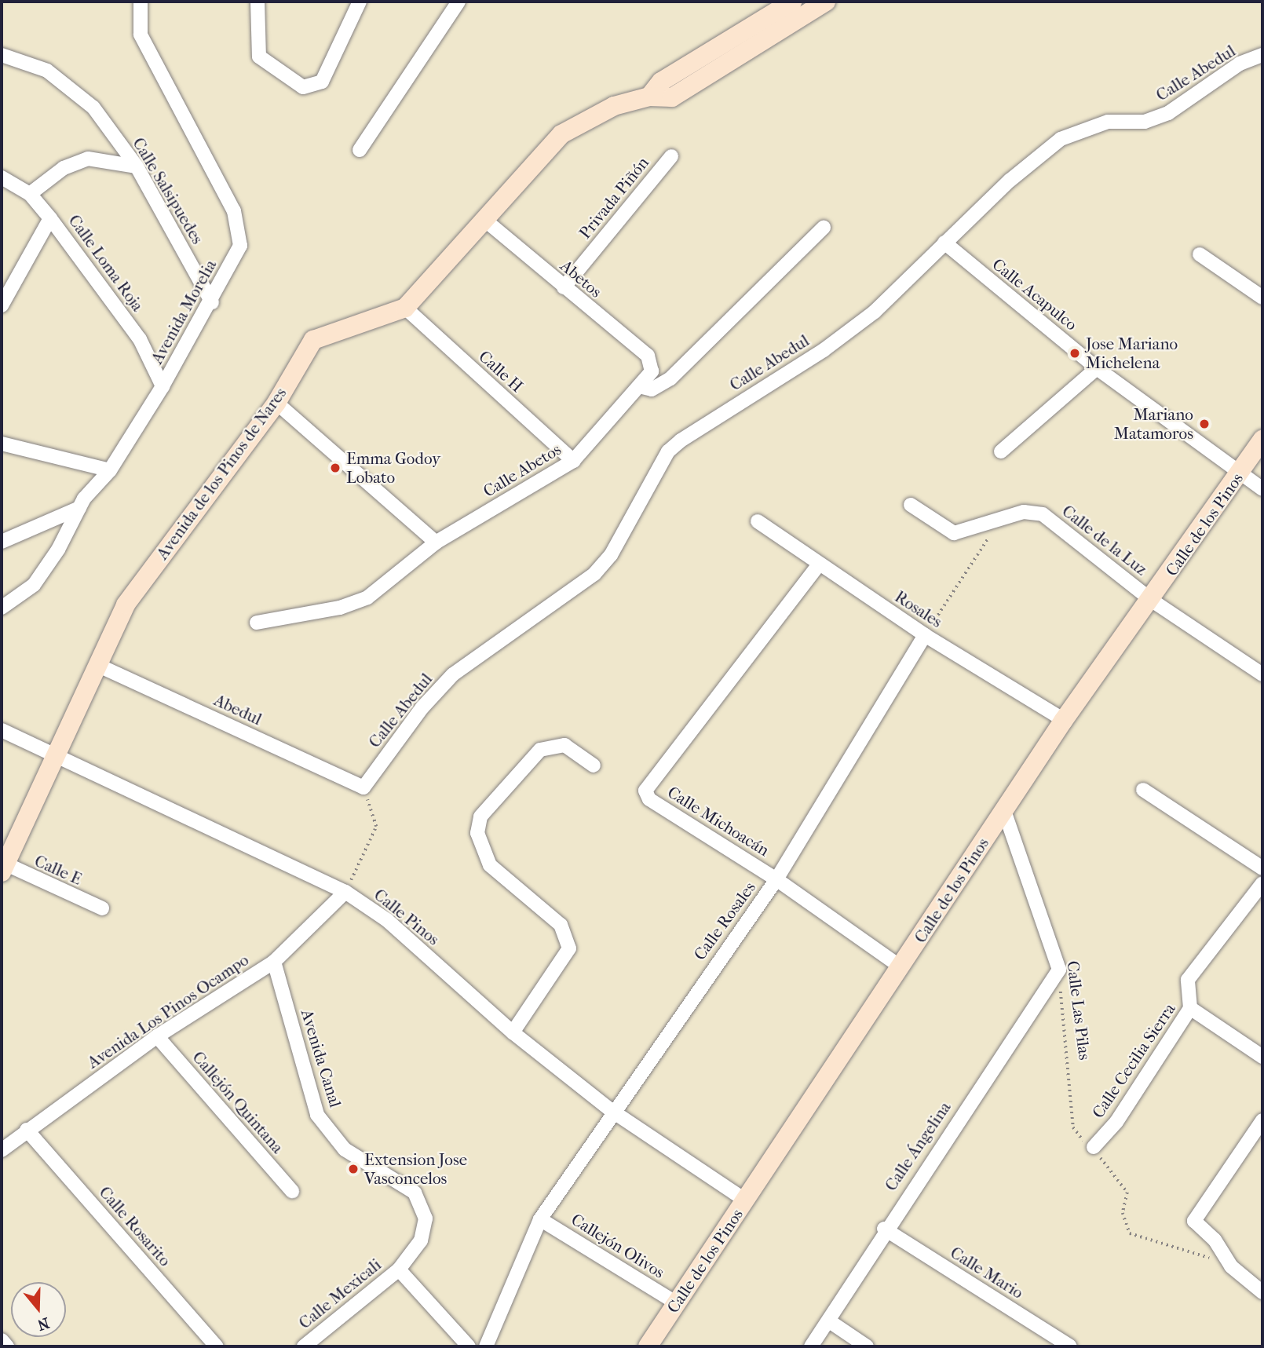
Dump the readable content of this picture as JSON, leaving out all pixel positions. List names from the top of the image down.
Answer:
{
  "streets": {
    "street": [
      "Calle Abedul",
      "Calle Salsipuedes",
      "Privada Piñón",
      "Calle Loma Roja",
      "Abetos",
      "Calle Acapulco",
      "Avenida Morelia",
      "Calle H",
      "Calle Abetos",
      "Avenida de los Pinos de Nares",
      "Calle de los Pinos",
      "Calle de la Luz",
      "Rosales",
      "Abedul",
      "Calle Michoacán",
      "Calle E",
      "Calle Pinos",
      "Calle Rosales",
      "Calle Las Pilas",
      "Avenida Los Pinos Ocampo",
      "Avenida Canal",
      "Calle Cecilia Sierra",
      "Callejón Quintana",
      "Calle Ángelina",
      "Calle Rosarito",
      "Callejón Olivos",
      "Calle Mario",
      "Calle Mexicali"
    ]
  },
  "crossings": [
    ["Calle Abedul", "Calle Acapulco"],
    ["Calle Abedul", "Abedul"],
    ["Calle Salsipuedes", "Avenida Morelia"],
    ["Privada Piñón", "Abetos"],
    ["Calle Loma Roja", "Avenida Morelia"],
    ["Abetos", "Calle Abetos"],
    ["Abetos", "Avenida de los Pinos de Nares"],
    ["Calle Acapulco", "Calle de los Pinos"],
    ["Calle H", "Calle Abetos"],
    ["Calle H", "Avenida de los Pinos de Nares"],
    ["Avenida de los Pinos de Nares", "Abedul"],
    ["Avenida de los Pinos de Nares", "Calle E"],
    ["Avenida de los Pinos de Nares", "Calle Pinos"],
    ["Calle de los Pinos", "Calle de la Luz"],
    ["Calle de los Pinos", "Rosales"],
    ["Calle de los Pinos", "Calle Michoacán"],
    ["Calle de los Pinos", "Calle Pinos"],
    ["Calle de los Pinos", "Calle Las Pilas"],
    ["Calle de los Pinos", "Callejón Olivos"],
    ["Rosales", "Calle Michoacán"],
    ["Rosales", "Calle Rosales"],
    ["Calle Michoacán", "Calle Rosales"],
    ["Calle Pinos", "Calle Rosales"],
    ["Calle Pinos", "Avenida Los Pinos Ocampo"],
    ["Calle Rosales", "Callejón Olivos"],
    ["Calle Las Pilas", "Calle Cecilia Sierra"],
    ["Calle Las Pilas", "Calle Ángelina"],
    ["Avenida Los Pinos Ocampo", "Avenida Canal"],
    ["Avenida Los Pinos Ocampo", "Callejón Quintana"],
    ["Avenida Los Pinos Ocampo", "Calle Rosarito"],
    ["Avenida Canal", "Calle Mexicali"],
    ["Calle Ángelina", "Calle Mario"]
  ],
  "places": [
    "Jose Mariano Michelena",
    "Mariano Matamoros",
    "Emma Godoy Lobato",
    "Extension Jose Vasconcelos"
  ],
  "north": "bottom"
}
